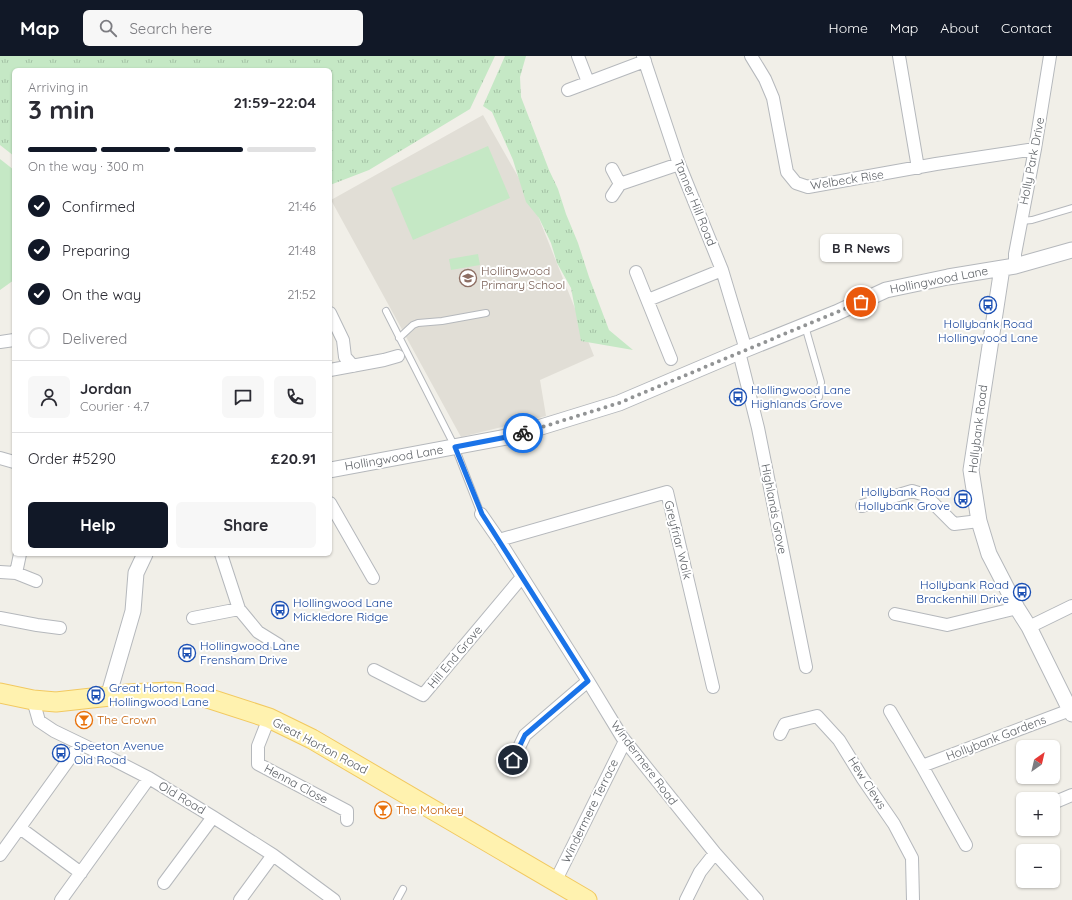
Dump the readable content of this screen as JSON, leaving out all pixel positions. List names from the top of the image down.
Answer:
{
  "streets": {
    "main road": ["Great Horton Road"],
    "street": [
      "Holly Park Drive",
      "Welbeck Rise",
      "Tanner Hill Road",
      "Hollingwood Lane",
      "Hollybank Road",
      "Highlands Grove",
      "Greyfriar Walk",
      "Hill End Grove",
      "Hollybank Gardens",
      "Windermere Road",
      "Hew Clews",
      "Henna Close",
      "Old Road",
      "Windermere Terrace"
    ]
  },
  "crossings": [
    ["Holly Park Drive", "Welbeck Rise"],
    ["Holly Park Drive", "Hollingwood Lane"],
    ["Holly Park Drive", "Hollybank Road"],
    ["Tanner Hill Road", "Hollingwood Lane"],
    ["Tanner Hill Road", "Highlands Grove"],
    ["Hollingwood Lane", "Hollybank Road"],
    ["Hollingwood Lane", "Highlands Grove"],
    ["Hollybank Road", "Hollybank Gardens"],
    ["Greyfriar Walk", "Windermere Road"],
    ["Hill End Grove", "Windermere Road"],
    ["Great Horton Road", "Henna Close"],
    ["Great Horton Road", "Old Road"],
    ["Great Horton Road", "Windermere Terrace"],
    ["Windermere Road", "Windermere Terrace"]
  ],
  "places": {
    "school or university": ["Hollingwood Primary School"],
    "other": ["B R News"],
    "bus stop": [
      "Hollybank Road Hollingwood Lane",
      "Hollingwood Lane Highlands Grove",
      "Hollybank Road Hollybank Grove",
      "Hollybank Road Brackenhill Drive",
      "Hollingwood Lane Mickledore Ridge",
      "Hollingwood Lane Frensham Drive",
      "Great Horton Road Hollingwood Lane",
      "Speeton Avenue Old Road"
    ],
    "bar": ["The Crown", "The Monkey"]
  },
  "north": "top right",
  "page": {
    "header": "Map",
    "search": "Search here",
    "nav": [
      "Home",
      "Map",
      "About",
      "Contact"
    ],
    "heading": ["3 min", "Arriving in", "21:59–22:04"],
    "panel": [
      "Jordan",
      "Courier · 4.7",
      "Order #5290",
      "£20.91"
    ],
    "bar": "On the way · 300 m",
    "list": [
      ["Confirmed", "21:46"],
      ["Preparing", "21:48"],
      ["On the way", "21:52"],
      "Delivered"
    ],
    "bubble": "B R News",
    "buttons": ["Help", "Share"],
    "map_buttons": ["+", "−"]
  }
}
